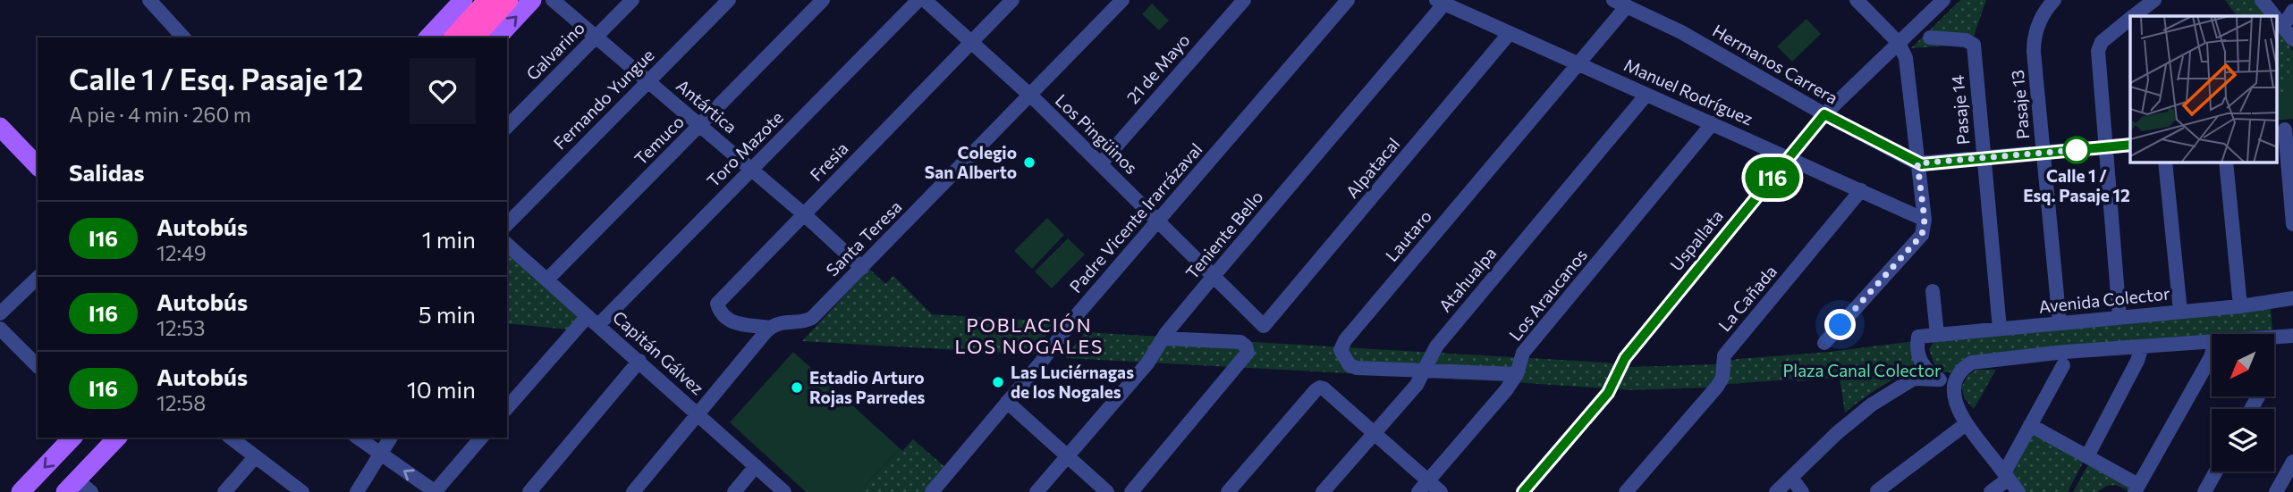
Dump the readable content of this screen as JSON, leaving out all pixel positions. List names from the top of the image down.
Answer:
{
  "streets": {
    "street": [
      "Galvarino",
      "Hermanos Carrera",
      "21 de Mayo",
      "Manuel Rodríguez",
      "Fernando Yungue",
      "Pasaje 13",
      "Antártica",
      "Pasaje 14",
      "Los Pingüinos",
      "Temuco",
      "Toro Mazote",
      "Fresia",
      "Alpatacal",
      "Padre Vicente Irarrázaval",
      "Teniente Bello",
      "Lautaro",
      "Santa Teresa",
      "Uspallata",
      "Atahualpa",
      "Los Araucanos",
      "La Cañada",
      "Avenida Colector",
      "Capitán Gálvez"
    ]
  },
  "crossings": [
    ["Galvarino", "Antártica"],
    ["Hermanos Carrera", "Lautaro"],
    ["Hermanos Carrera", "Uspallata"],
    ["21 de Mayo", "Los Pingüinos"],
    ["Manuel Rodríguez", "Alpatacal"],
    ["Manuel Rodríguez", "Teniente Bello"],
    ["Manuel Rodríguez", "Lautaro"],
    ["Manuel Rodríguez", "Uspallata"],
    ["Manuel Rodríguez", "Atahualpa"],
    ["Manuel Rodríguez", "Los Araucanos"],
    ["Manuel Rodríguez", "La Cañada"],
    ["Fernando Yungue", "Antártica"],
    ["Pasaje 13", "Avenida Colector"],
    ["Antártica", "Temuco"],
    ["Antártica", "Toro Mazote"],
    ["Antártica", "Fresia"],
    ["Antártica", "Santa Teresa"],
    ["Pasaje 14", "Avenida Colector"],
    ["Los Pingüinos", "Fresia"],
    ["Los Pingüinos", "Alpatacal"],
    ["Los Pingüinos", "Padre Vicente Irarrázaval"],
    ["Los Pingüinos", "Teniente Bello"],
    ["Los Pingüinos", "Santa Teresa"],
    ["Temuco", "Capitán Gálvez"],
    ["Toro Mazote", "Capitán Gálvez"],
    ["Fresia", "Santa Teresa"],
    ["Lautaro", "Atahualpa"],
    ["Lautaro", "Los Araucanos"]
  ],
  "districts": ["POBLACIÓN LOS NOGALES"],
  "parks": ["Plaza Canal Colector"],
  "places": [
    "Calle 1 / Esq. Pasaje 12",
    "Colegio San Alberto",
    "Las Luciérnagas de los Nogales",
    "Estadio Arturo Rojas Parredes"
  ],
  "lines": ["bus line I16"],
  "north": "bottom left",
  "page": {
    "on_map": "I16",
    "heading": [
      ["Calle 1 / Esq. Pasaje 12", "A pie · 4 min · 260 m"],
      "Salidas"
    ],
    "list": [
      {
        "mark": "I16",
        "name": "Autobús",
        "note": "12:49",
        "value": "1 min"
      },
      {
        "mark": "I16",
        "name": "Autobús",
        "note": "12:53",
        "value": "5 min"
      },
      {
        "mark": "I16",
        "name": "Autobús",
        "note": "12:58",
        "value": "10 min"
      }
    ]
  }
}
